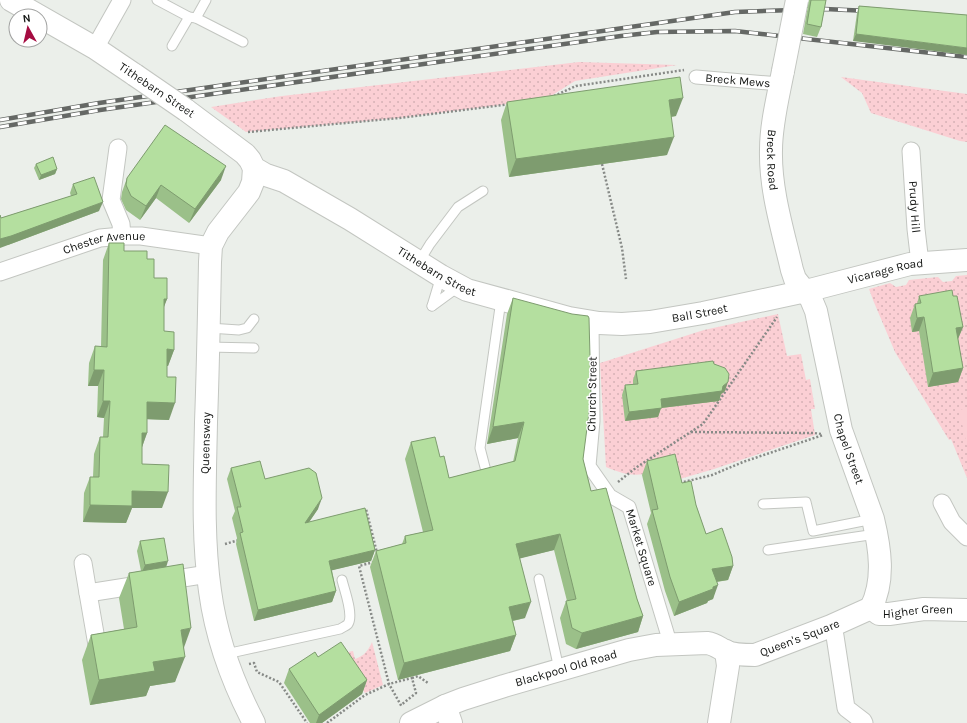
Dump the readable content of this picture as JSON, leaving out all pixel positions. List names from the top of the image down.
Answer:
{
  "streets": {
    "main road": [
      "Tithebarn Street",
      "Breck Road",
      "Vicarage Road",
      "Ball Street",
      "Queensway",
      "Chapel Street",
      "Higher Green",
      "Queen's Square",
      "Blackpool Old Road"
    ],
    "street": [
      "Breck Mews",
      "Prudy Hill",
      "Chester Avenue",
      "Church Street",
      "Market Square"
    ]
  },
  "crossings": [
    ["Breck Mews", "Breck Road"],
    ["Tithebarn Street", "Ball Street"],
    ["Tithebarn Street", "Church Street"],
    ["Tithebarn Street", "Queensway"],
    ["Breck Road", "Vicarage Road"],
    ["Breck Road", "Ball Street"],
    ["Breck Road", "Chapel Street"],
    ["Prudy Hill", "Vicarage Road"],
    ["Chester Avenue", "Queensway"],
    ["Vicarage Road", "Ball Street"],
    ["Vicarage Road", "Chapel Street"],
    ["Ball Street", "Church Street"],
    ["Ball Street", "Chapel Street"],
    ["Church Street", "Market Square"],
    ["Chapel Street", "Higher Green"],
    ["Chapel Street", "Queen's Square"],
    ["Market Square", "Blackpool Old Road"],
    ["Higher Green", "Queen's Square"],
    ["Queen's Square", "Blackpool Old Road"]
  ],
  "north": "top"
}
